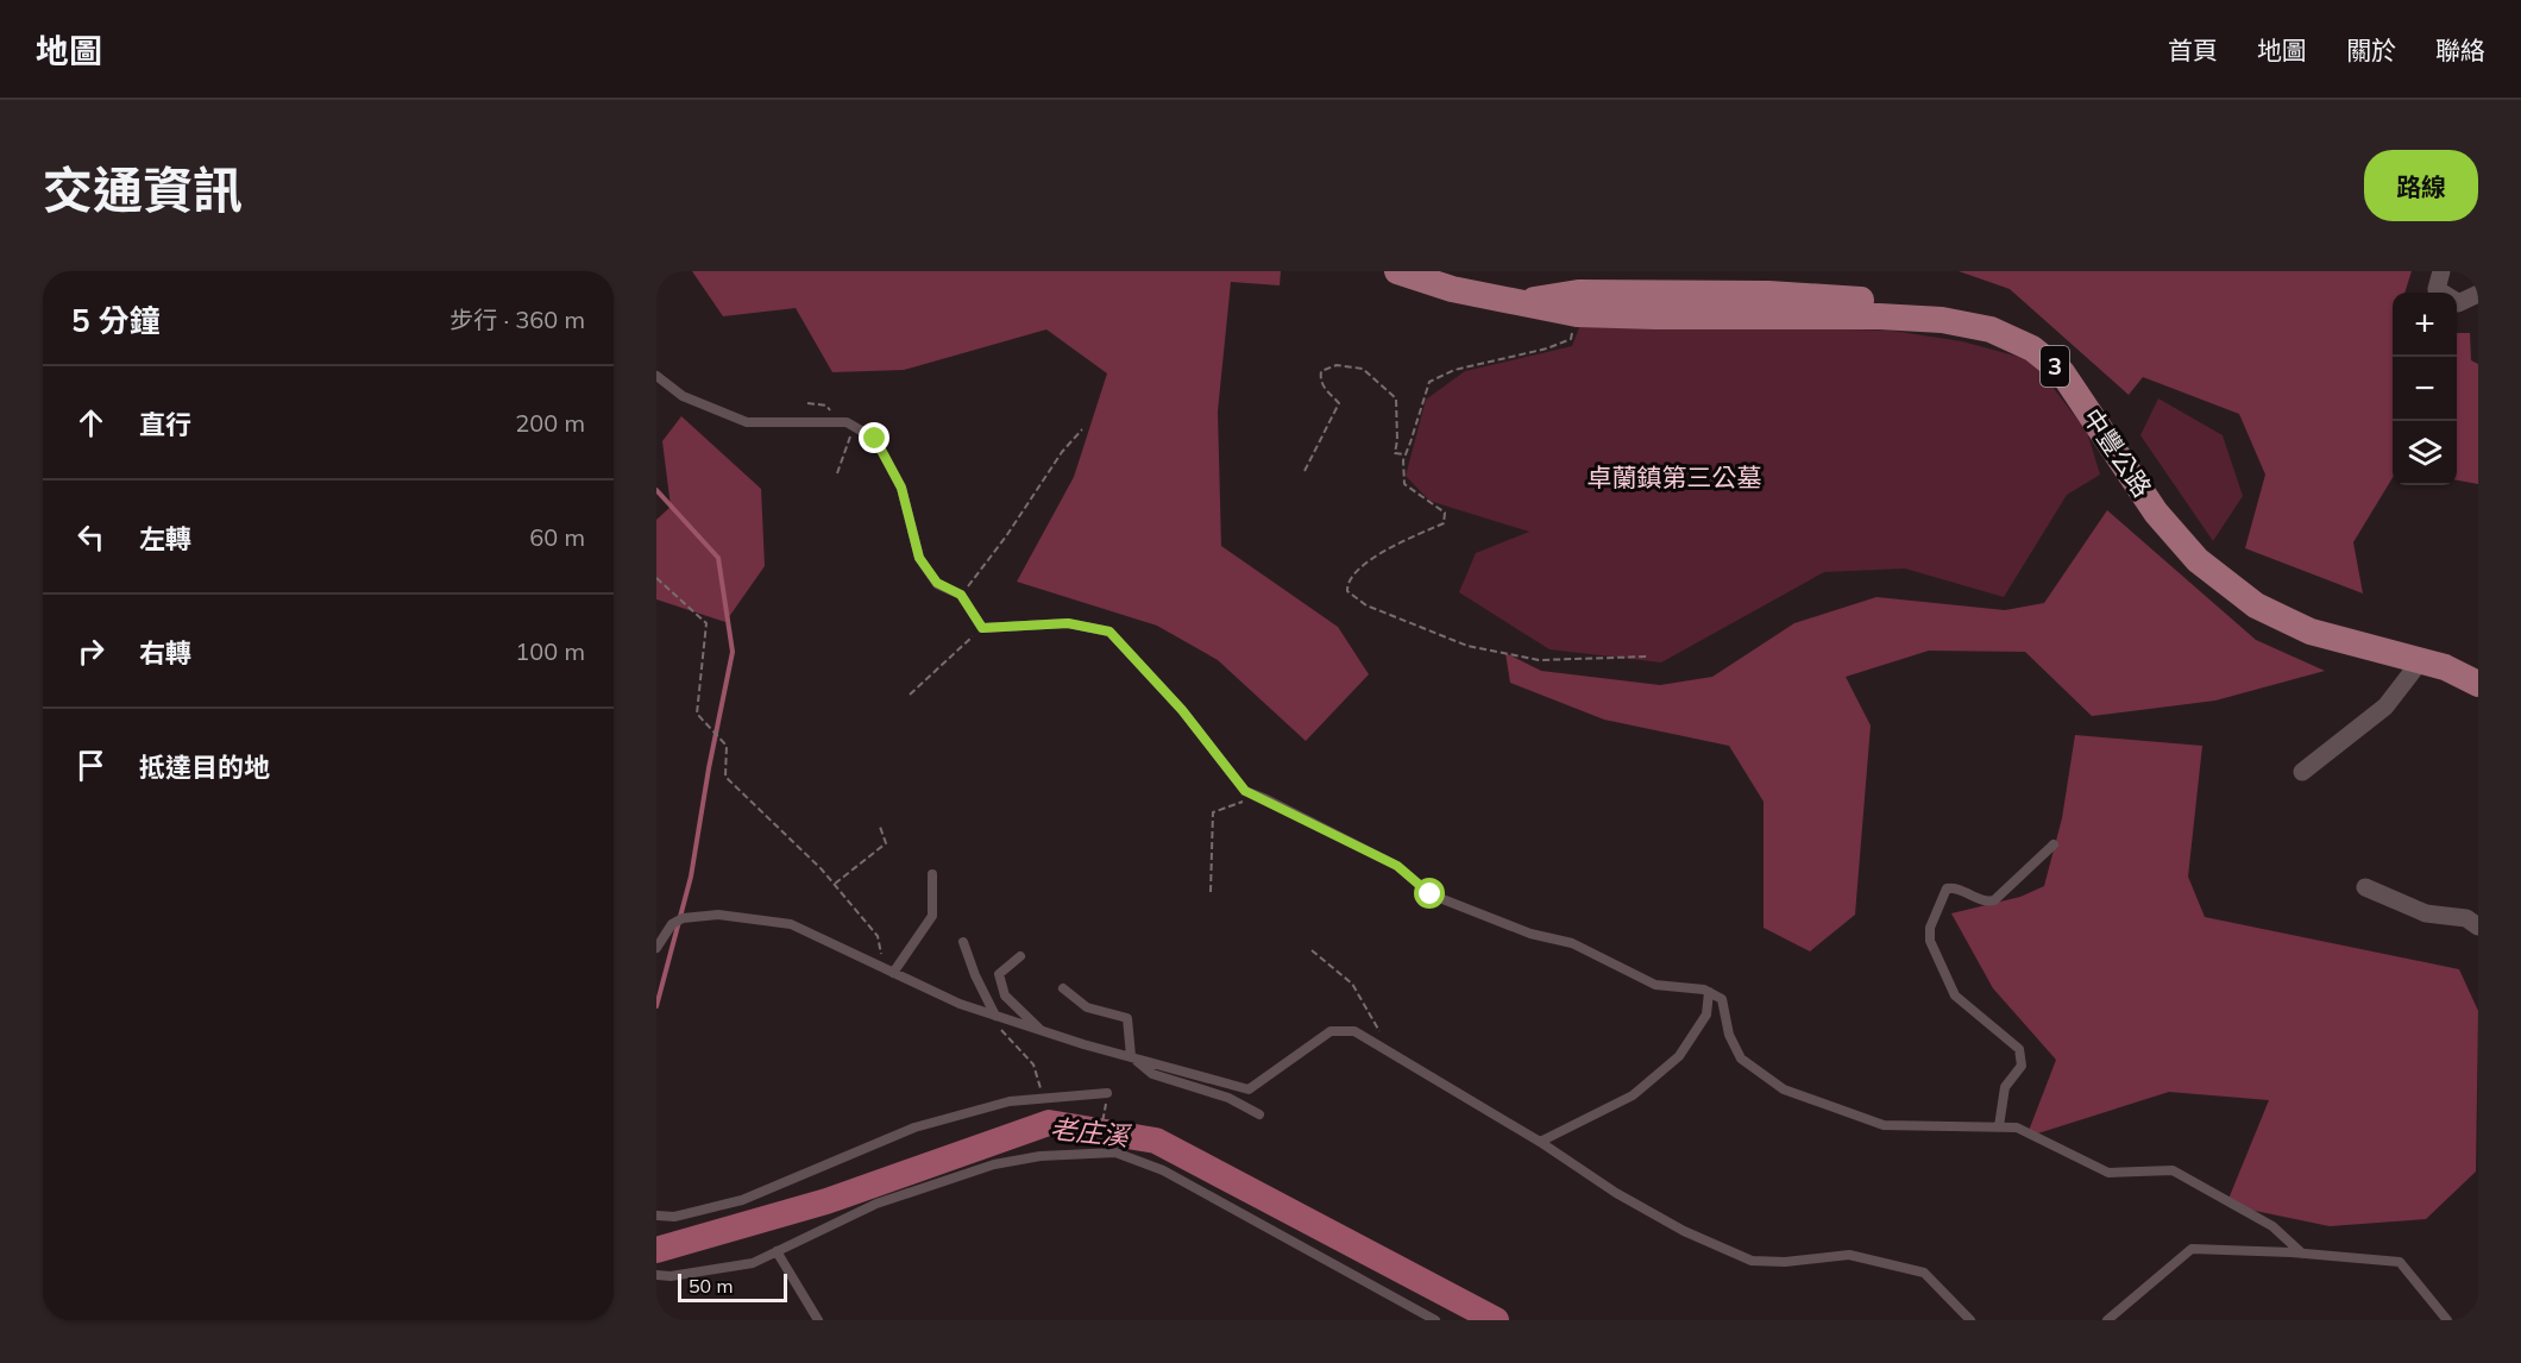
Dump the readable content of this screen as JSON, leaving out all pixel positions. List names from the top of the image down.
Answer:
{
  "streets": {
    "main road": ["3", "中豐公路"]
  },
  "water": ["老庄溪"],
  "parks": ["卓蘭鎮第三公墓"],
  "scale_bar": "50 m",
  "page": {
    "header": "地圖",
    "nav": [
      "首頁",
      "地圖",
      "關於",
      "聯絡"
    ],
    "title": "交通資訊",
    "buttons": "路線",
    "heading": ["5 分鐘", "步行 · 360 m"],
    "map_buttons": ["+", "−"],
    "list": [
      ["直行", "200 m"],
      ["左轉", "60 m"],
      ["右轉", "100 m"],
      "抵達目的地"
    ],
    "scale": "50 m"
  }
}
